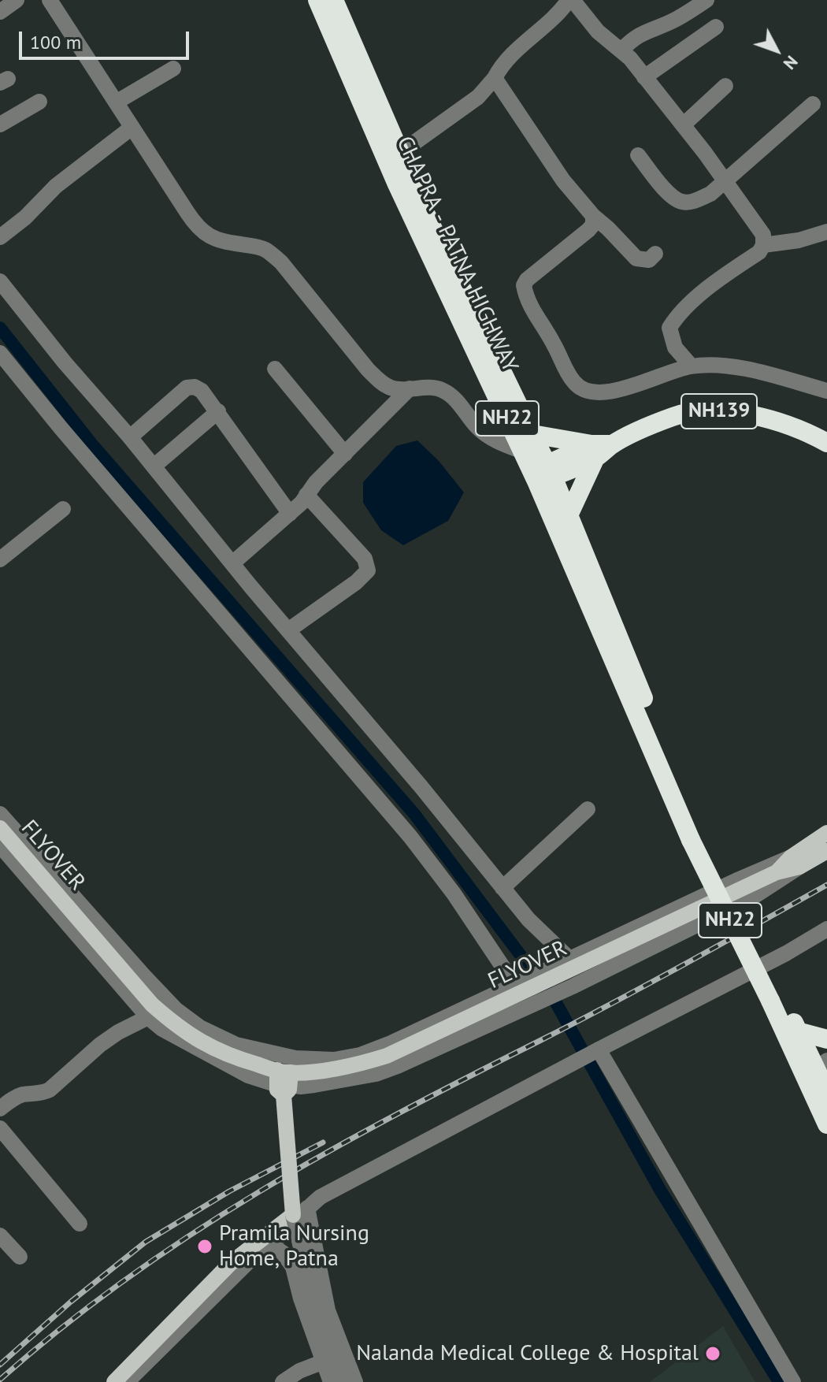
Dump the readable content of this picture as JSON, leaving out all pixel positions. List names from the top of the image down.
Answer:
{
  "streets": {
    "highway": ["CHAPRA - PATNA HIGHWAY", "NH139", "NH22"],
    "main road": ["FLYOVER"]
  },
  "crossings": [
    ["CHAPRA - PATNA HIGHWAY", "NH139"],
    ["CHAPRA - PATNA HIGHWAY", "NH22"]
  ],
  "places": ["Pramila Nursing Home, Patna", "Nalanda Medical College & Hospital"],
  "scale_bar": "100 m",
  "north": "bottom right"
}
